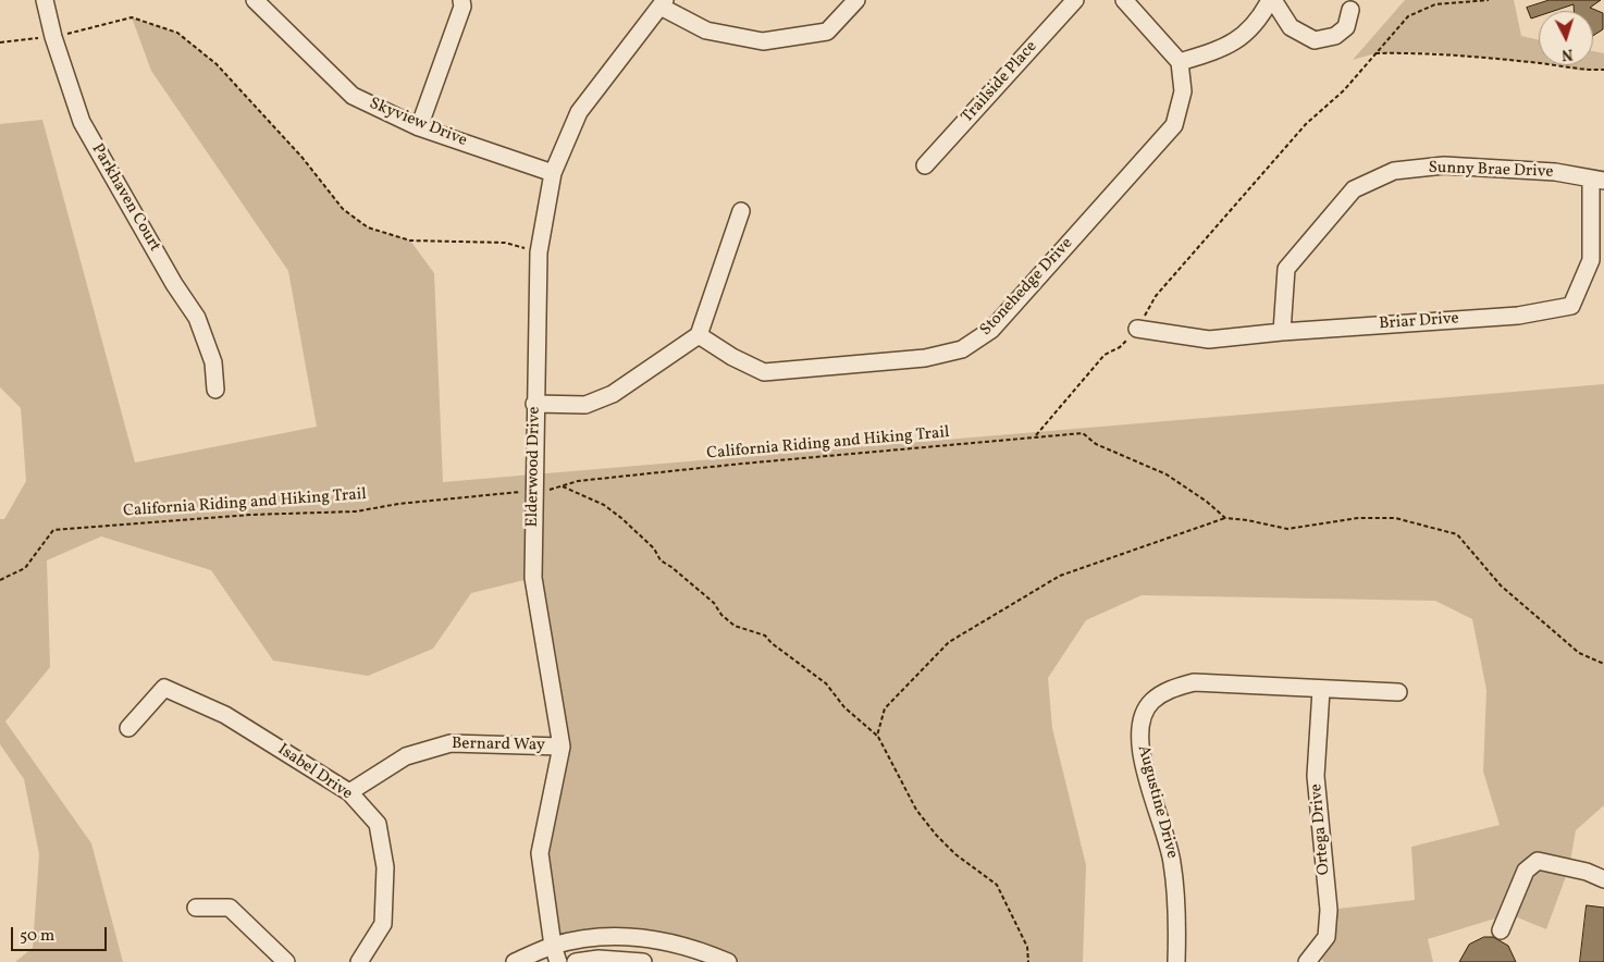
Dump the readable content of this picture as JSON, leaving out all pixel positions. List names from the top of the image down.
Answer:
{
  "streets": {
    "street": [
      "Trailside Place",
      "Skyview Drive",
      "Sunny Brae Drive",
      "Parkhaven Court",
      "Stonehedge Drive",
      "Briar Drive",
      "Elderwood Drive",
      "Bernard Way",
      "Isabel Drive",
      "Augustine Drive",
      "Ortega Drive"
    ],
    "path": ["California Riding and Hiking Trail"]
  },
  "crossings": [
    ["Skyview Drive", "Elderwood Drive"],
    ["Sunny Brae Drive", "Briar Drive"],
    ["California Riding and Hiking Trail", "Elderwood Drive"],
    ["Elderwood Drive", "Bernard Way"],
    ["Bernard Way", "Isabel Drive"],
    ["Augustine Drive", "Ortega Drive"]
  ],
  "scale_bar": "50 m",
  "north": "bottom"
}
